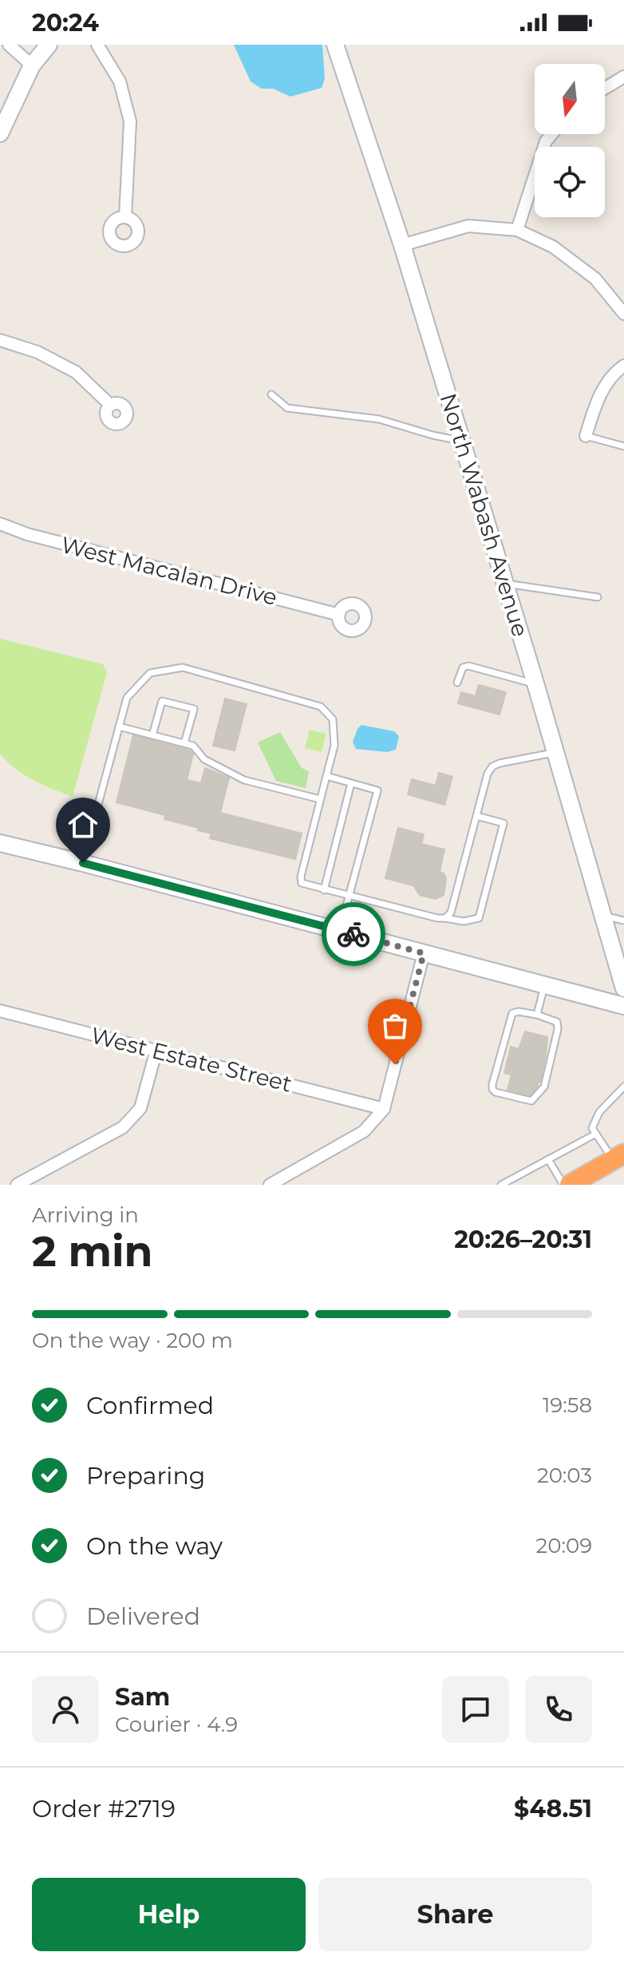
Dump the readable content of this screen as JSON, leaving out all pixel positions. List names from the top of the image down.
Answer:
{
  "streets": {
    "main road": ["North Wabash Avenue"],
    "street": ["West Macalan Drive", "West Estate Street"]
  },
  "north": "bottom",
  "page": {
    "status": "20:24",
    "heading": ["2 min", "Arriving in", "20:26–20:31"],
    "panel": [
      "Sam",
      "Courier · 4.9",
      "Order #2719",
      "$48.51"
    ],
    "bar": "On the way · 200 m",
    "list": [
      ["Confirmed", "19:58"],
      ["Preparing", "20:03"],
      ["On the way", "20:09"],
      "Delivered"
    ],
    "buttons": ["Help", "Share"]
  }
}
